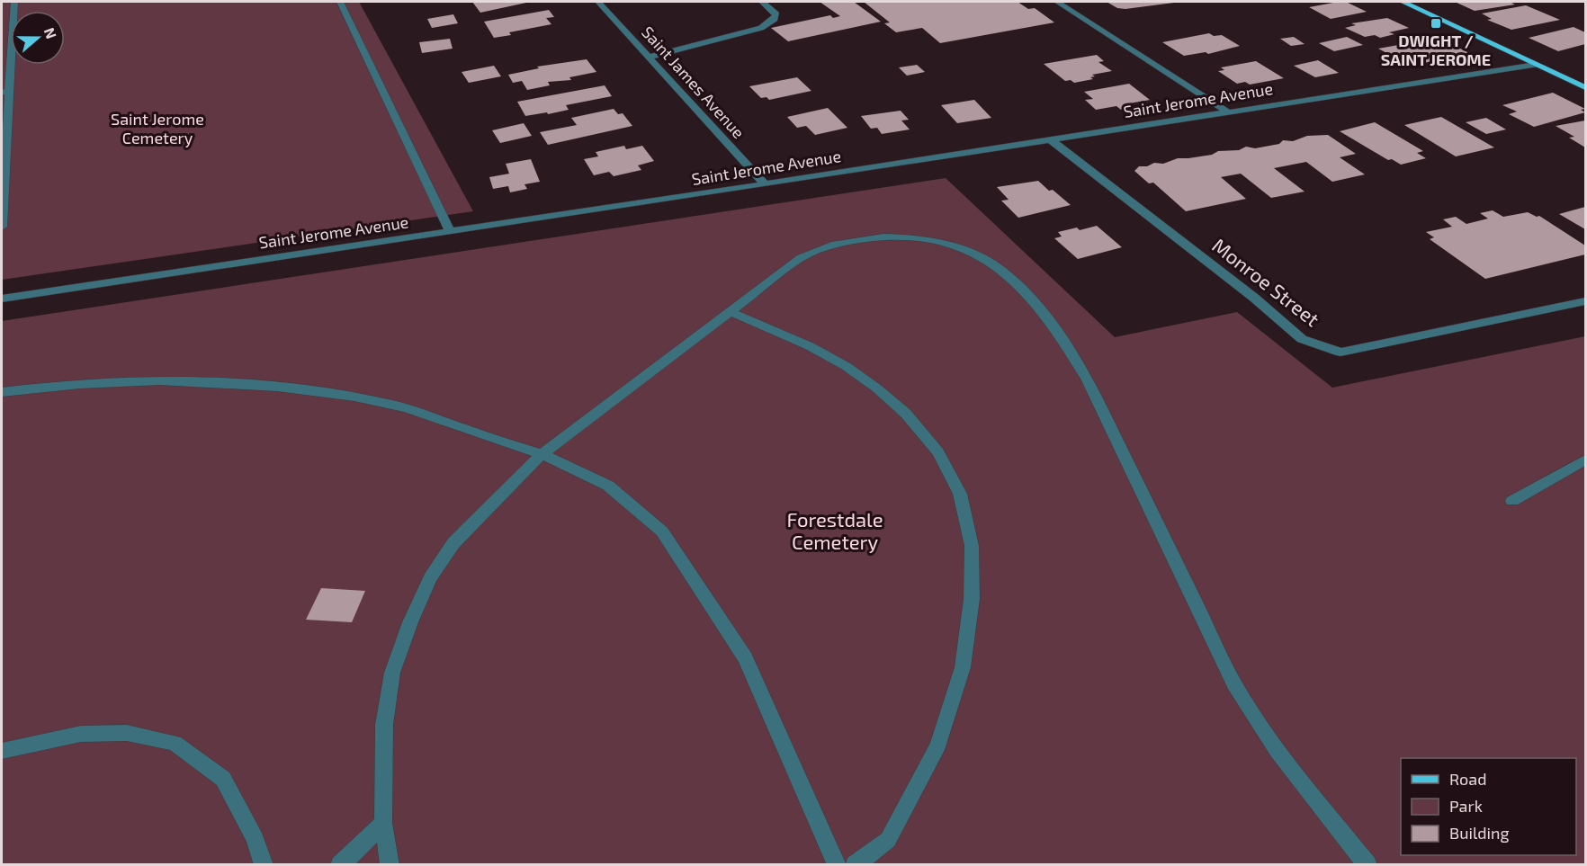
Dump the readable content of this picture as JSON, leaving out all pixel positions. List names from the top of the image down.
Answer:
{
  "streets": {
    "street": ["Saint James Avenue", "Saint Jerome Avenue", "Monroe Street"]
  },
  "crossings": [
    ["Saint James Avenue", "Saint Jerome Avenue"],
    ["Saint Jerome Avenue", "Monroe Street"]
  ],
  "parks": ["Saint Jerome Cemetery", "Forestdale Cemetery"],
  "places": {
    "transit": ["DWIGHT / SAINT JEROME"]
  },
  "legend": ["Road", "Park", "Building"],
  "north": "right"
}
